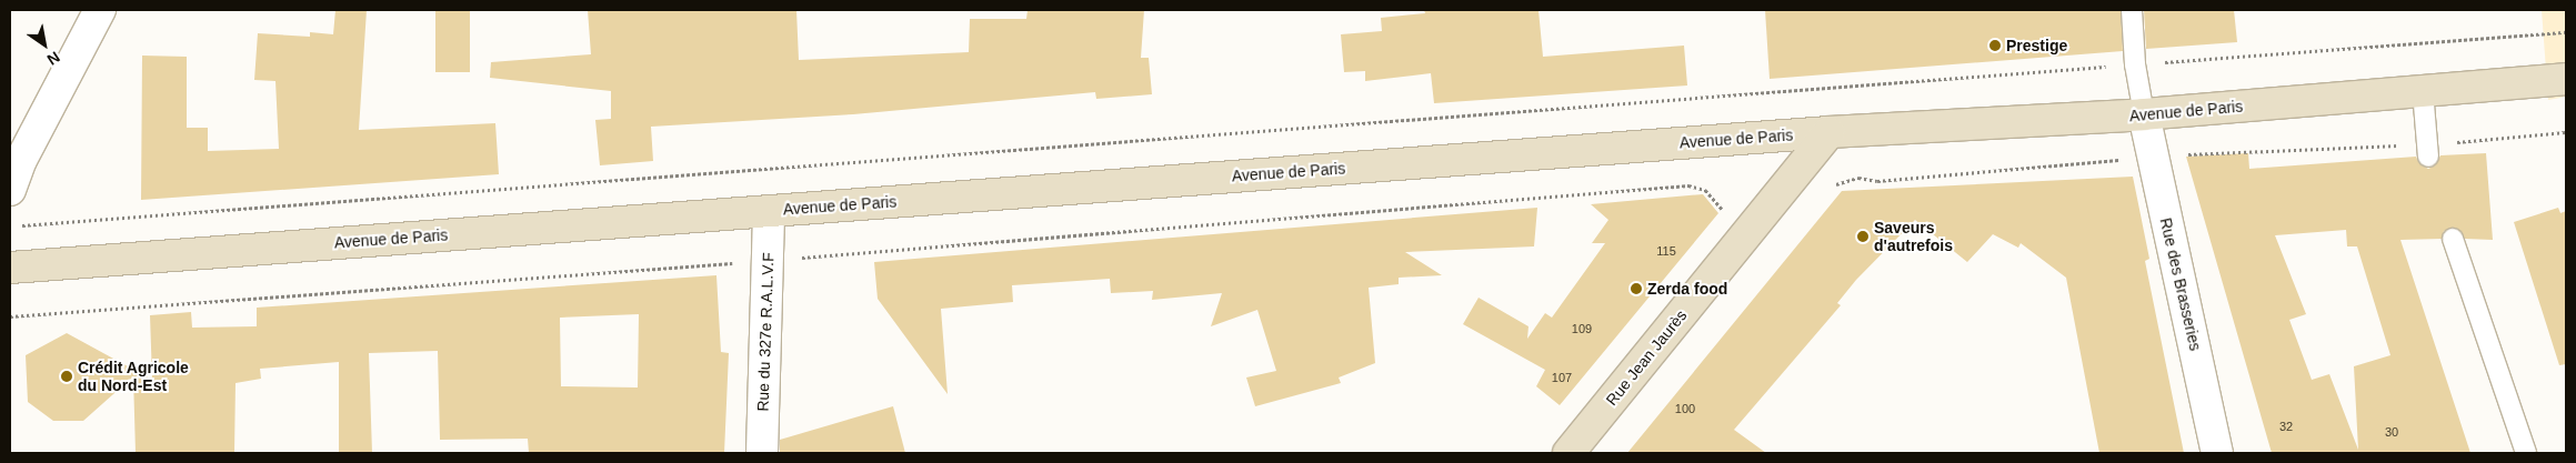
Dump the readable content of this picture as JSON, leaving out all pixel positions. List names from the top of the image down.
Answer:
{
  "streets": {
    "main road": ["Avenue de Paris", "Rue Jean Jaurès"],
    "street": ["Rue des Brasseries", "Rue du 327e R.A.L.V.F"]
  },
  "crossings": [
    ["Avenue de Paris", "Rue des Brasseries"],
    ["Avenue de Paris", "Rue du 327e R.A.L.V.F"],
    ["Avenue de Paris", "Rue Jean Jaurès"]
  ],
  "places": [
    "Prestige",
    "Saveurs d'autrefois",
    "Zerda food",
    "Crédit Agricole du Nord-Est"
  ],
  "house_numbers": [
    "115",
    "109",
    "107",
    "100",
    "32",
    "30"
  ],
  "north": "bottom right"
}
